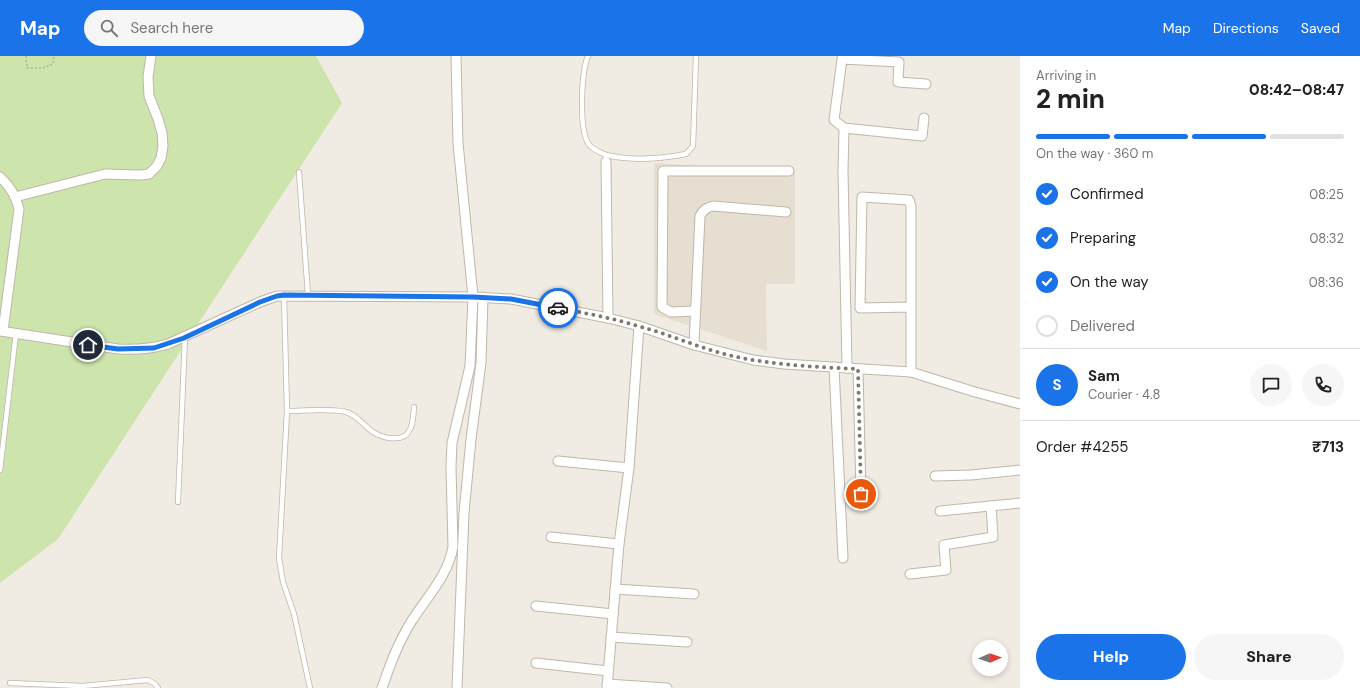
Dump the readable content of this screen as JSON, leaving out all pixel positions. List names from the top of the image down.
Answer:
{
  "north": "right",
  "page": {
    "header": "Map",
    "search": "Search here",
    "nav": ["Map", "Directions", "Saved"],
    "heading": ["2 min", "Arriving in", "08:42–08:47"],
    "panel": [
      "Sam",
      "Courier · 4.8",
      "Order #4255",
      "₹713"
    ],
    "bar": "On the way · 360 m",
    "list": [
      ["Confirmed", "08:25"],
      ["Preparing", "08:32"],
      ["On the way", "08:36"],
      "Delivered"
    ],
    "round": "S",
    "buttons": ["Help", "Share"]
  }
}
